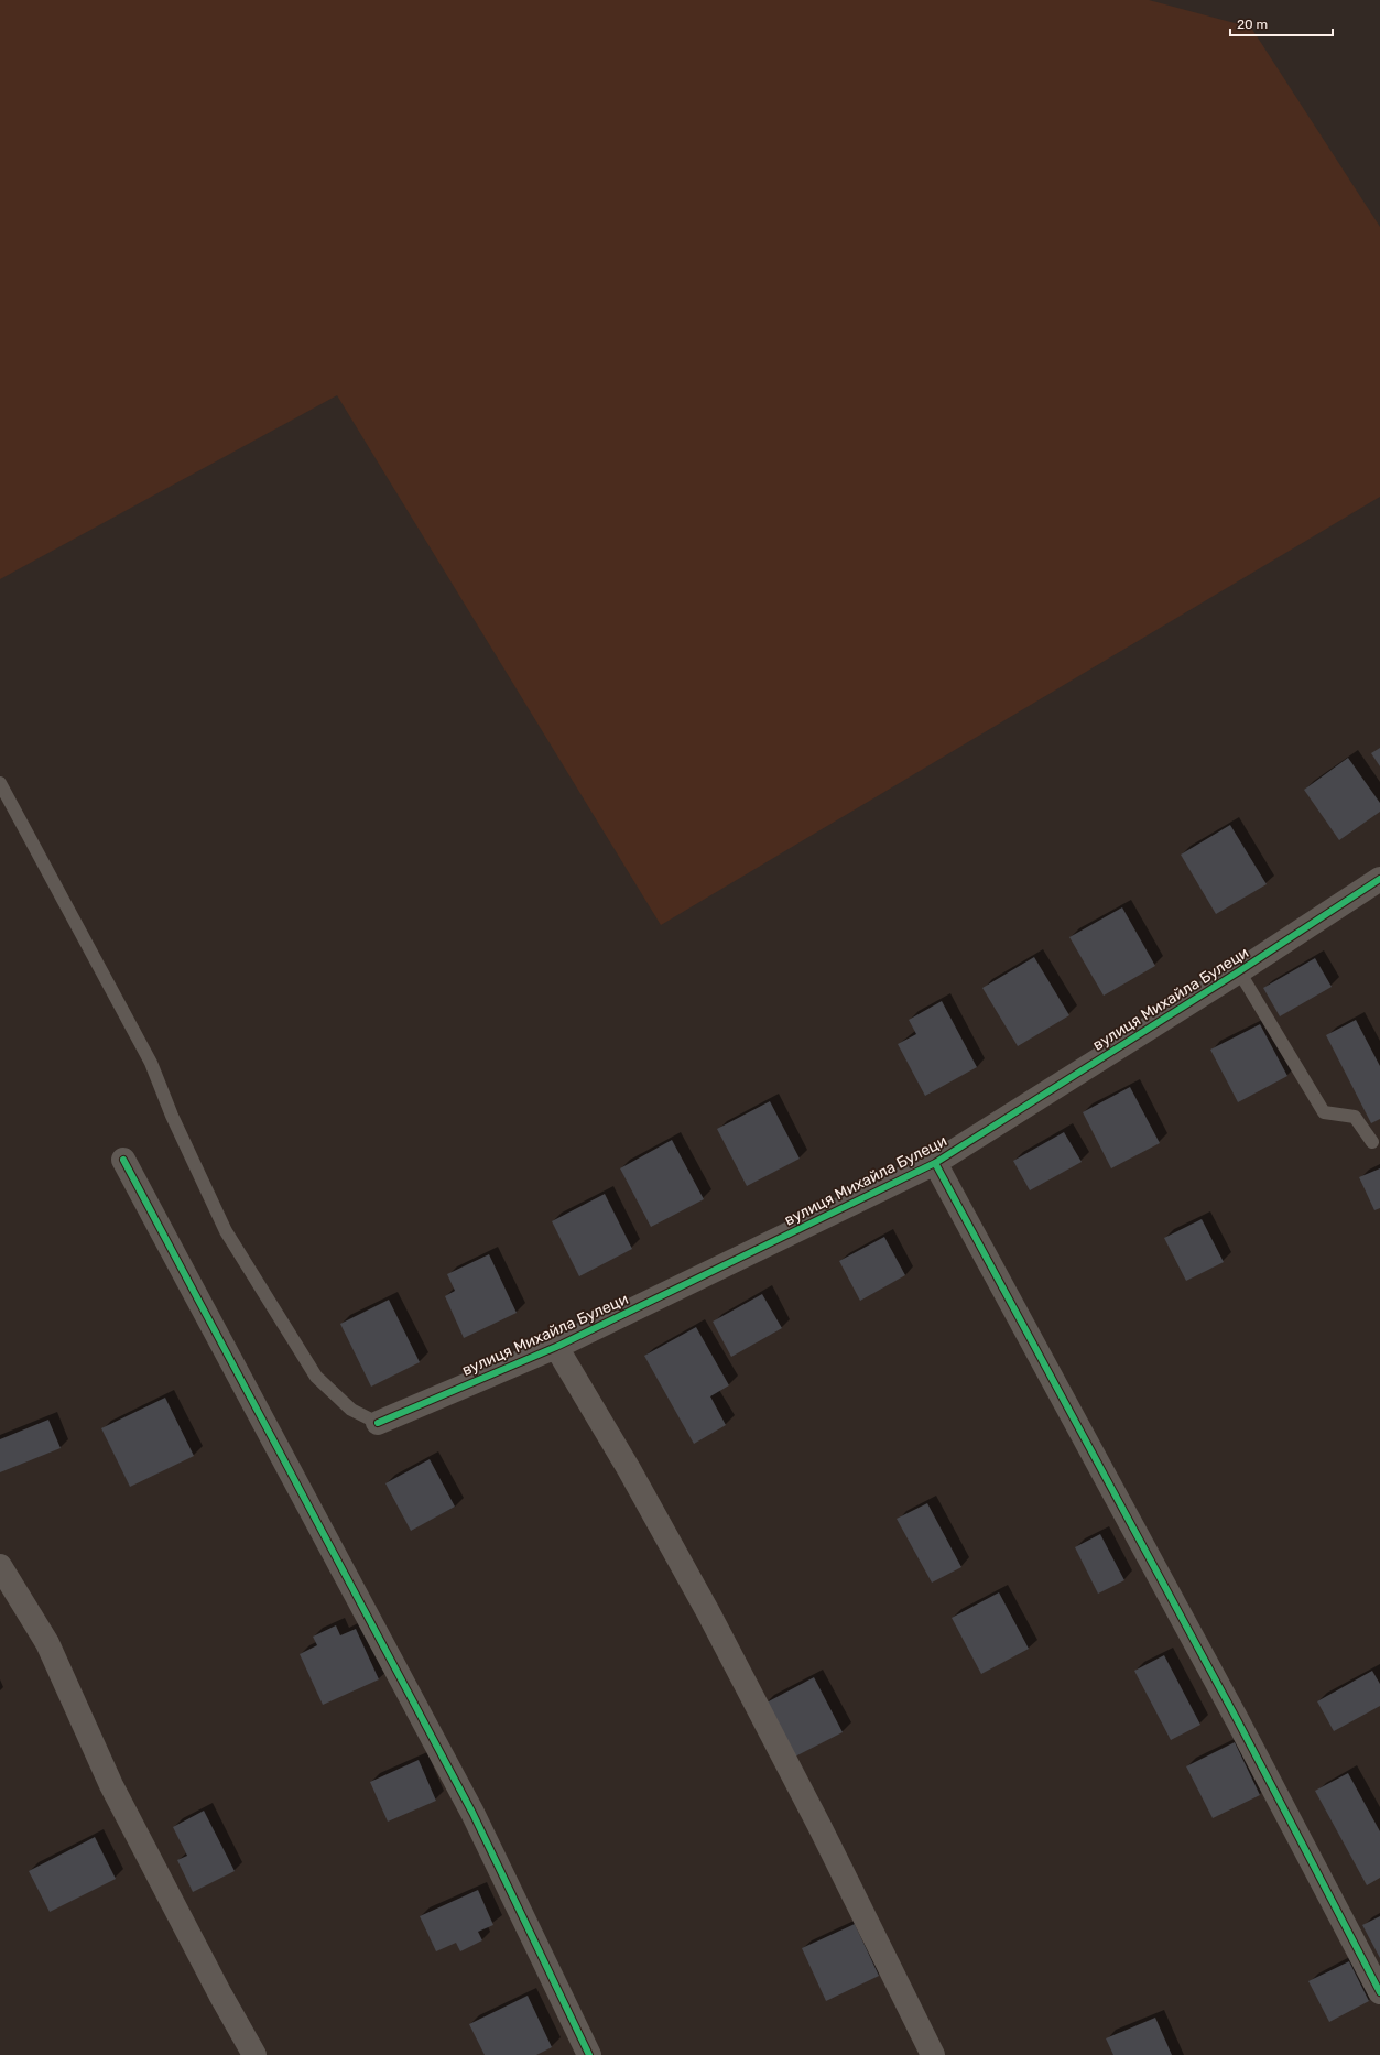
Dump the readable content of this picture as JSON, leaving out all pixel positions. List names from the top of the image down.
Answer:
{
  "streets": {
    "street": ["вулиця Михайла Булеци"]
  },
  "scale_bar": "20 m"
}
